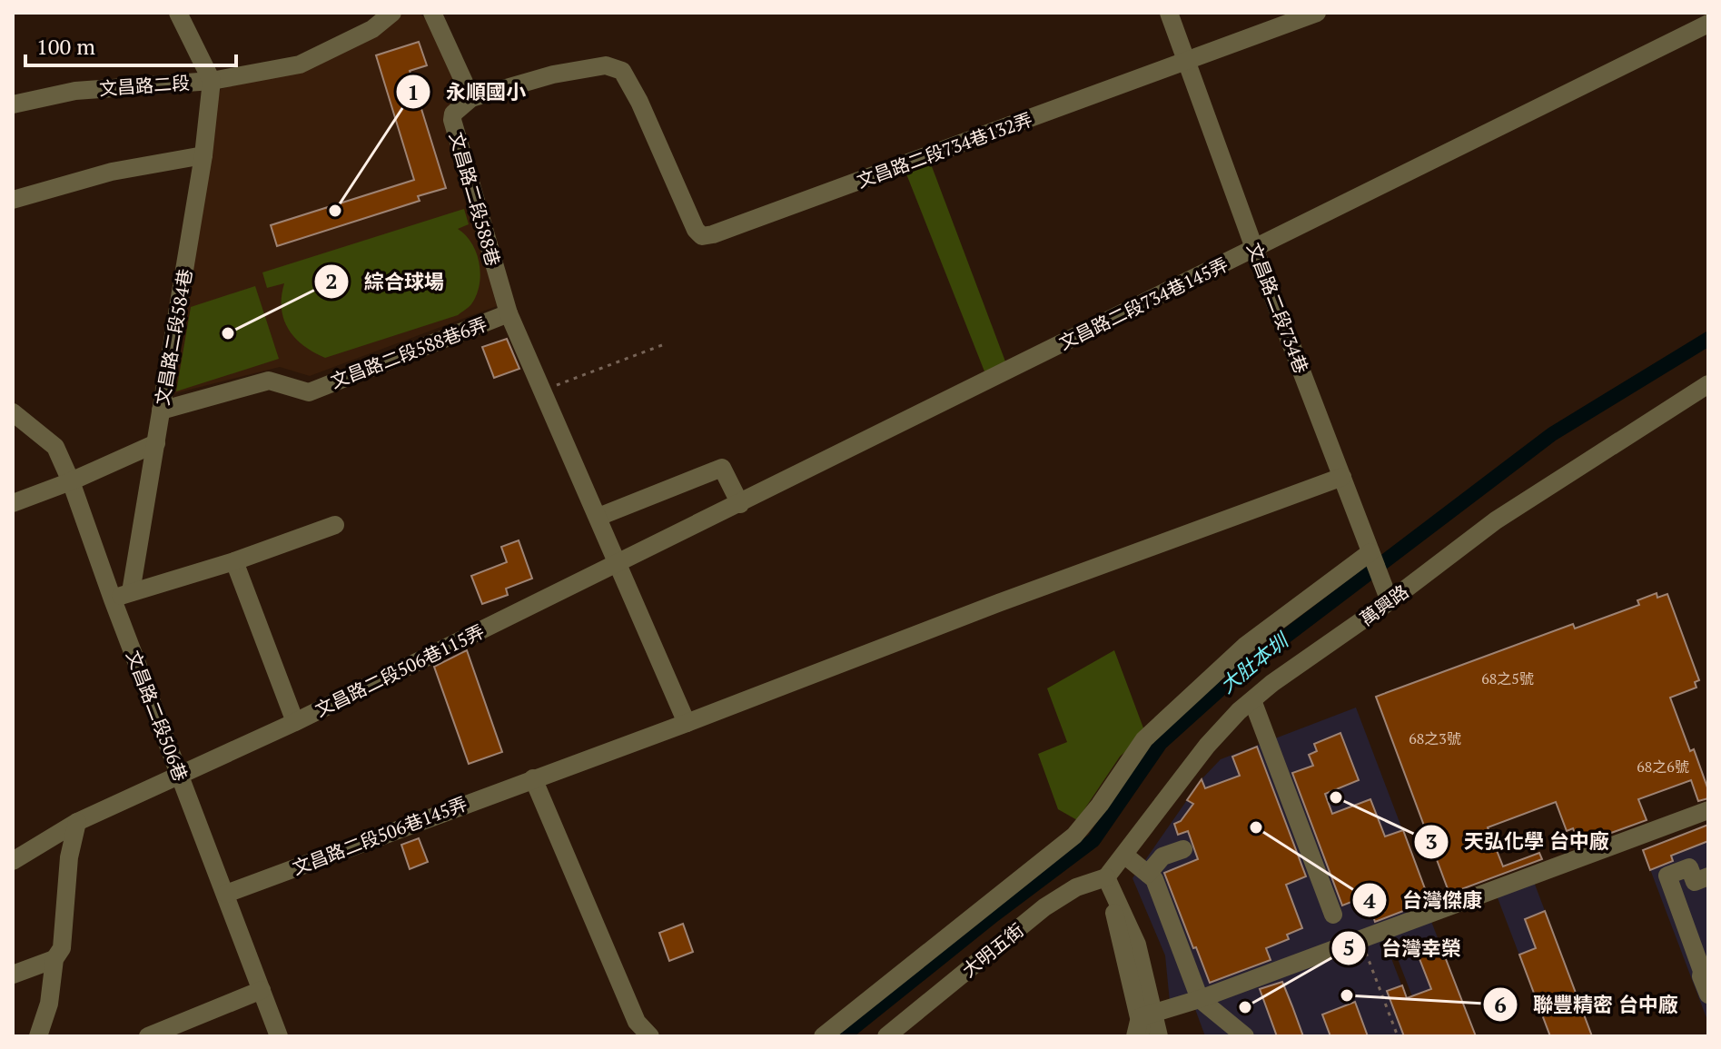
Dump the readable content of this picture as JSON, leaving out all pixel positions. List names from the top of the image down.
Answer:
{
  "streets": {
    "street": [
      "文昌路二段",
      "文昌路二段734巷132弄",
      "文昌路二段588巷",
      "文昌路二段734巷145弄",
      "文昌路二段734巷",
      "文昌路二段584巷",
      "文昌路二段588巷6弄",
      "萬興路",
      "文昌路二段506巷115弄",
      "文昌路二段506巷",
      "文昌路二段506巷145弄",
      "大明五街"
    ]
  },
  "crossings": [
    ["文昌路二段", "文昌路二段584巷"],
    ["文昌路二段734巷132弄", "文昌路二段588巷"],
    ["文昌路二段734巷132弄", "文昌路二段734巷"],
    ["文昌路二段588巷", "文昌路二段588巷6弄"],
    ["文昌路二段734巷145弄", "文昌路二段734巷"],
    ["文昌路二段734巷145弄", "文昌路二段506巷115弄"],
    ["文昌路二段734巷", "萬興路"],
    ["文昌路二段734巷", "文昌路二段506巷145弄"],
    ["文昌路二段584巷", "文昌路二段588巷6弄"],
    ["萬興路", "大明五街"],
    ["文昌路二段506巷115弄", "文昌路二段506巷"],
    ["文昌路二段506巷", "文昌路二段506巷145弄"]
  ],
  "water": ["大肚本圳"],
  "places": [
    "永順國小",
    "綜合球場",
    "天弘化學 台中廠",
    "台灣傑康",
    "聯豐精密 台中廠",
    "台灣幸榮"
  ],
  "house_numbers": ["68之5號", "68之3號", "68之6號"],
  "scale_bar": "100 m"
}
